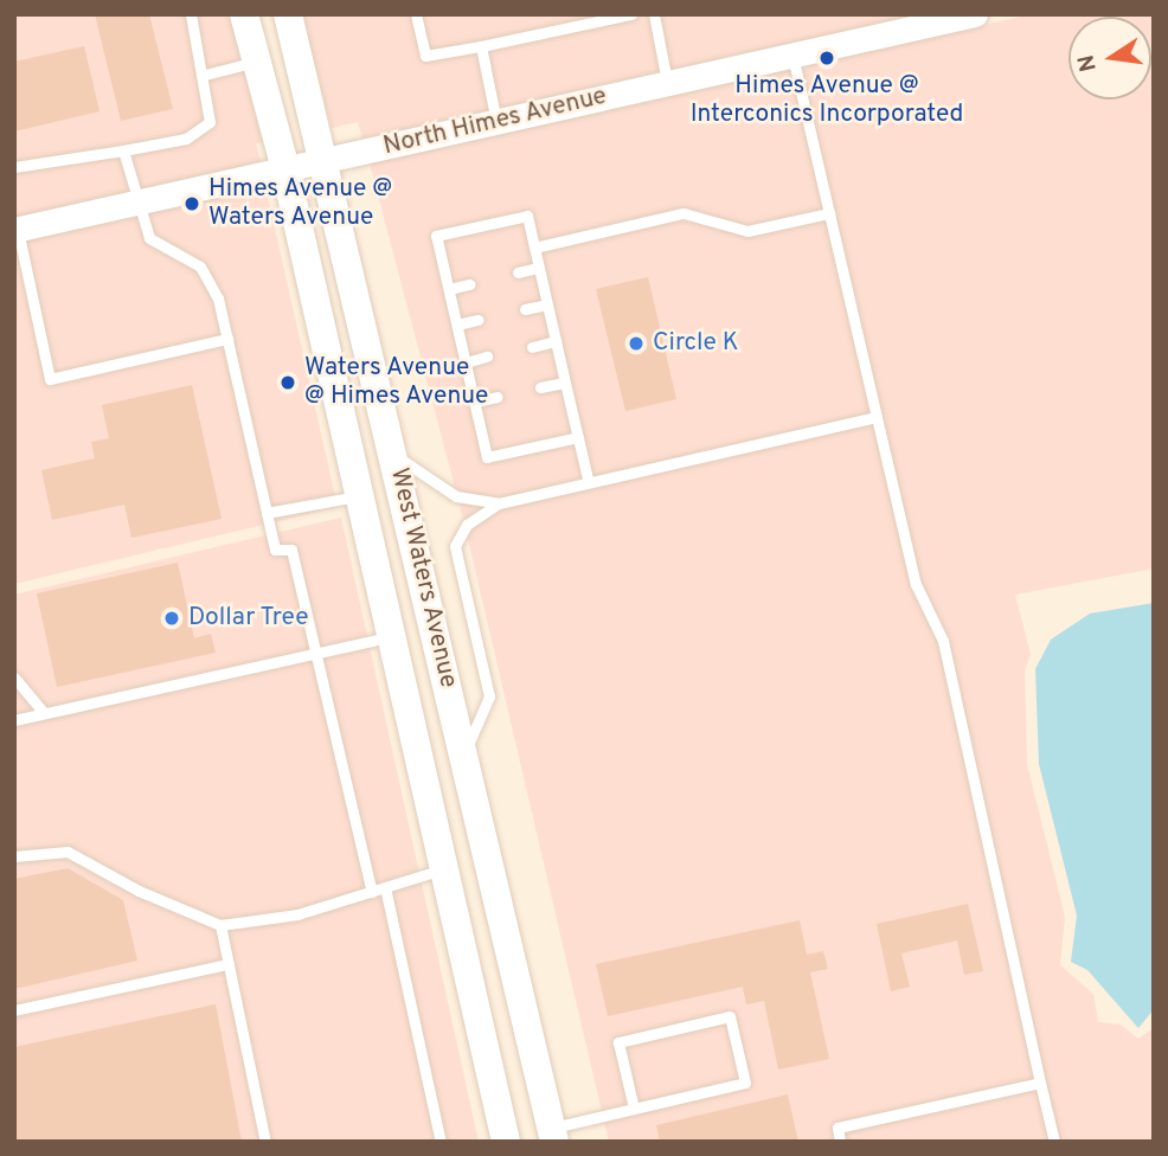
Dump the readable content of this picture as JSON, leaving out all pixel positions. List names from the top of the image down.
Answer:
{
  "streets": {
    "main road": ["West Waters Avenue"],
    "street": ["North Himes Avenue"]
  },
  "crossings": [
    ["North Himes Avenue", "West Waters Avenue"]
  ],
  "places": [
    "Himes Avenue @ Interconics Incorporated",
    "Himes Avenue @ Waters Avenue",
    "Circle K",
    "Waters Avenue @ Himes Avenue",
    "Dollar Tree"
  ],
  "north": "left"
}
